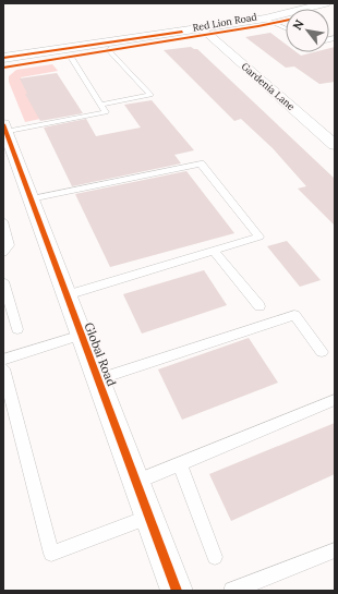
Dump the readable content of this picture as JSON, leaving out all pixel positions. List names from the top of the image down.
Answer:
{
  "streets": {
    "main road": ["Red Lion Road"],
    "street": ["Gardenia Lane", "Global Road"]
  },
  "crossings": [
    ["Red Lion Road", "Gardenia Lane"]
  ],
  "north": "top left"
}
